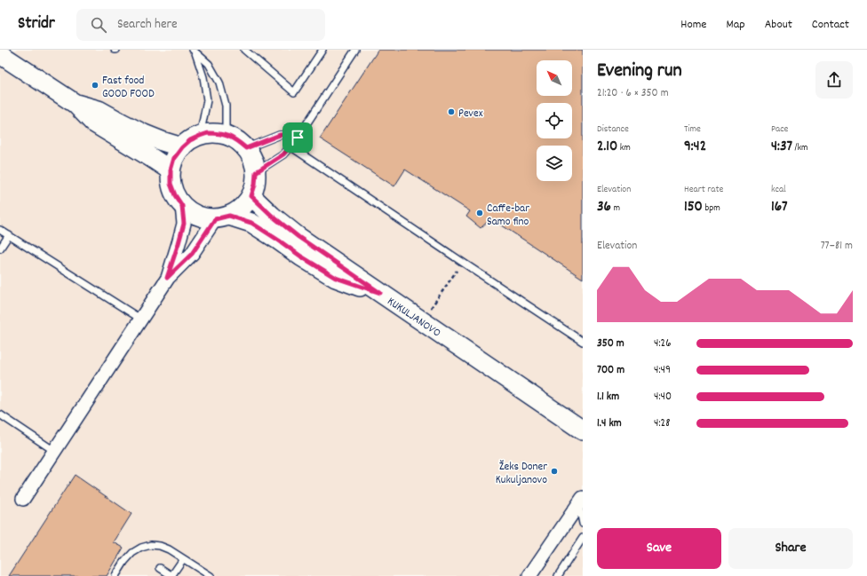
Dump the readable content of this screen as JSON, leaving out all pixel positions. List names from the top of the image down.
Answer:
{
  "streets": {
    "main road": ["KUKULJANOVO"]
  },
  "places": [
    "Fast food GOOD FOOD",
    "Pevex",
    "Caffe-bar Samo fino",
    "Žeks Doner Kukuljanovo"
  ],
  "north": "top left",
  "page": {
    "header": "Stridr",
    "search": "Search here",
    "nav": [
      "Home",
      "Map",
      "About",
      "Contact"
    ],
    "heading": ["Evening run", "21:20 · 6 × 350 m"],
    "stats": [
      ["Distance", "2.10 km"],
      ["Time", "9:42"],
      ["Pace", "4:37 /km"],
      ["Elevation", "36 m"],
      ["Heart rate", "150 bpm"],
      ["kcal", "167"]
    ],
    "chart": ["Elevation", "77–81 m"],
    "list": [
      {
        "name": "350 m",
        "note": "4:26"
      },
      {
        "name": "700 m",
        "note": "4:49"
      },
      {
        "name": "1.1 km",
        "note": "4:40"
      },
      {
        "name": "1.4 km",
        "note": "4:28"
      }
    ],
    "buttons": ["Save", "Share"]
  }
}
